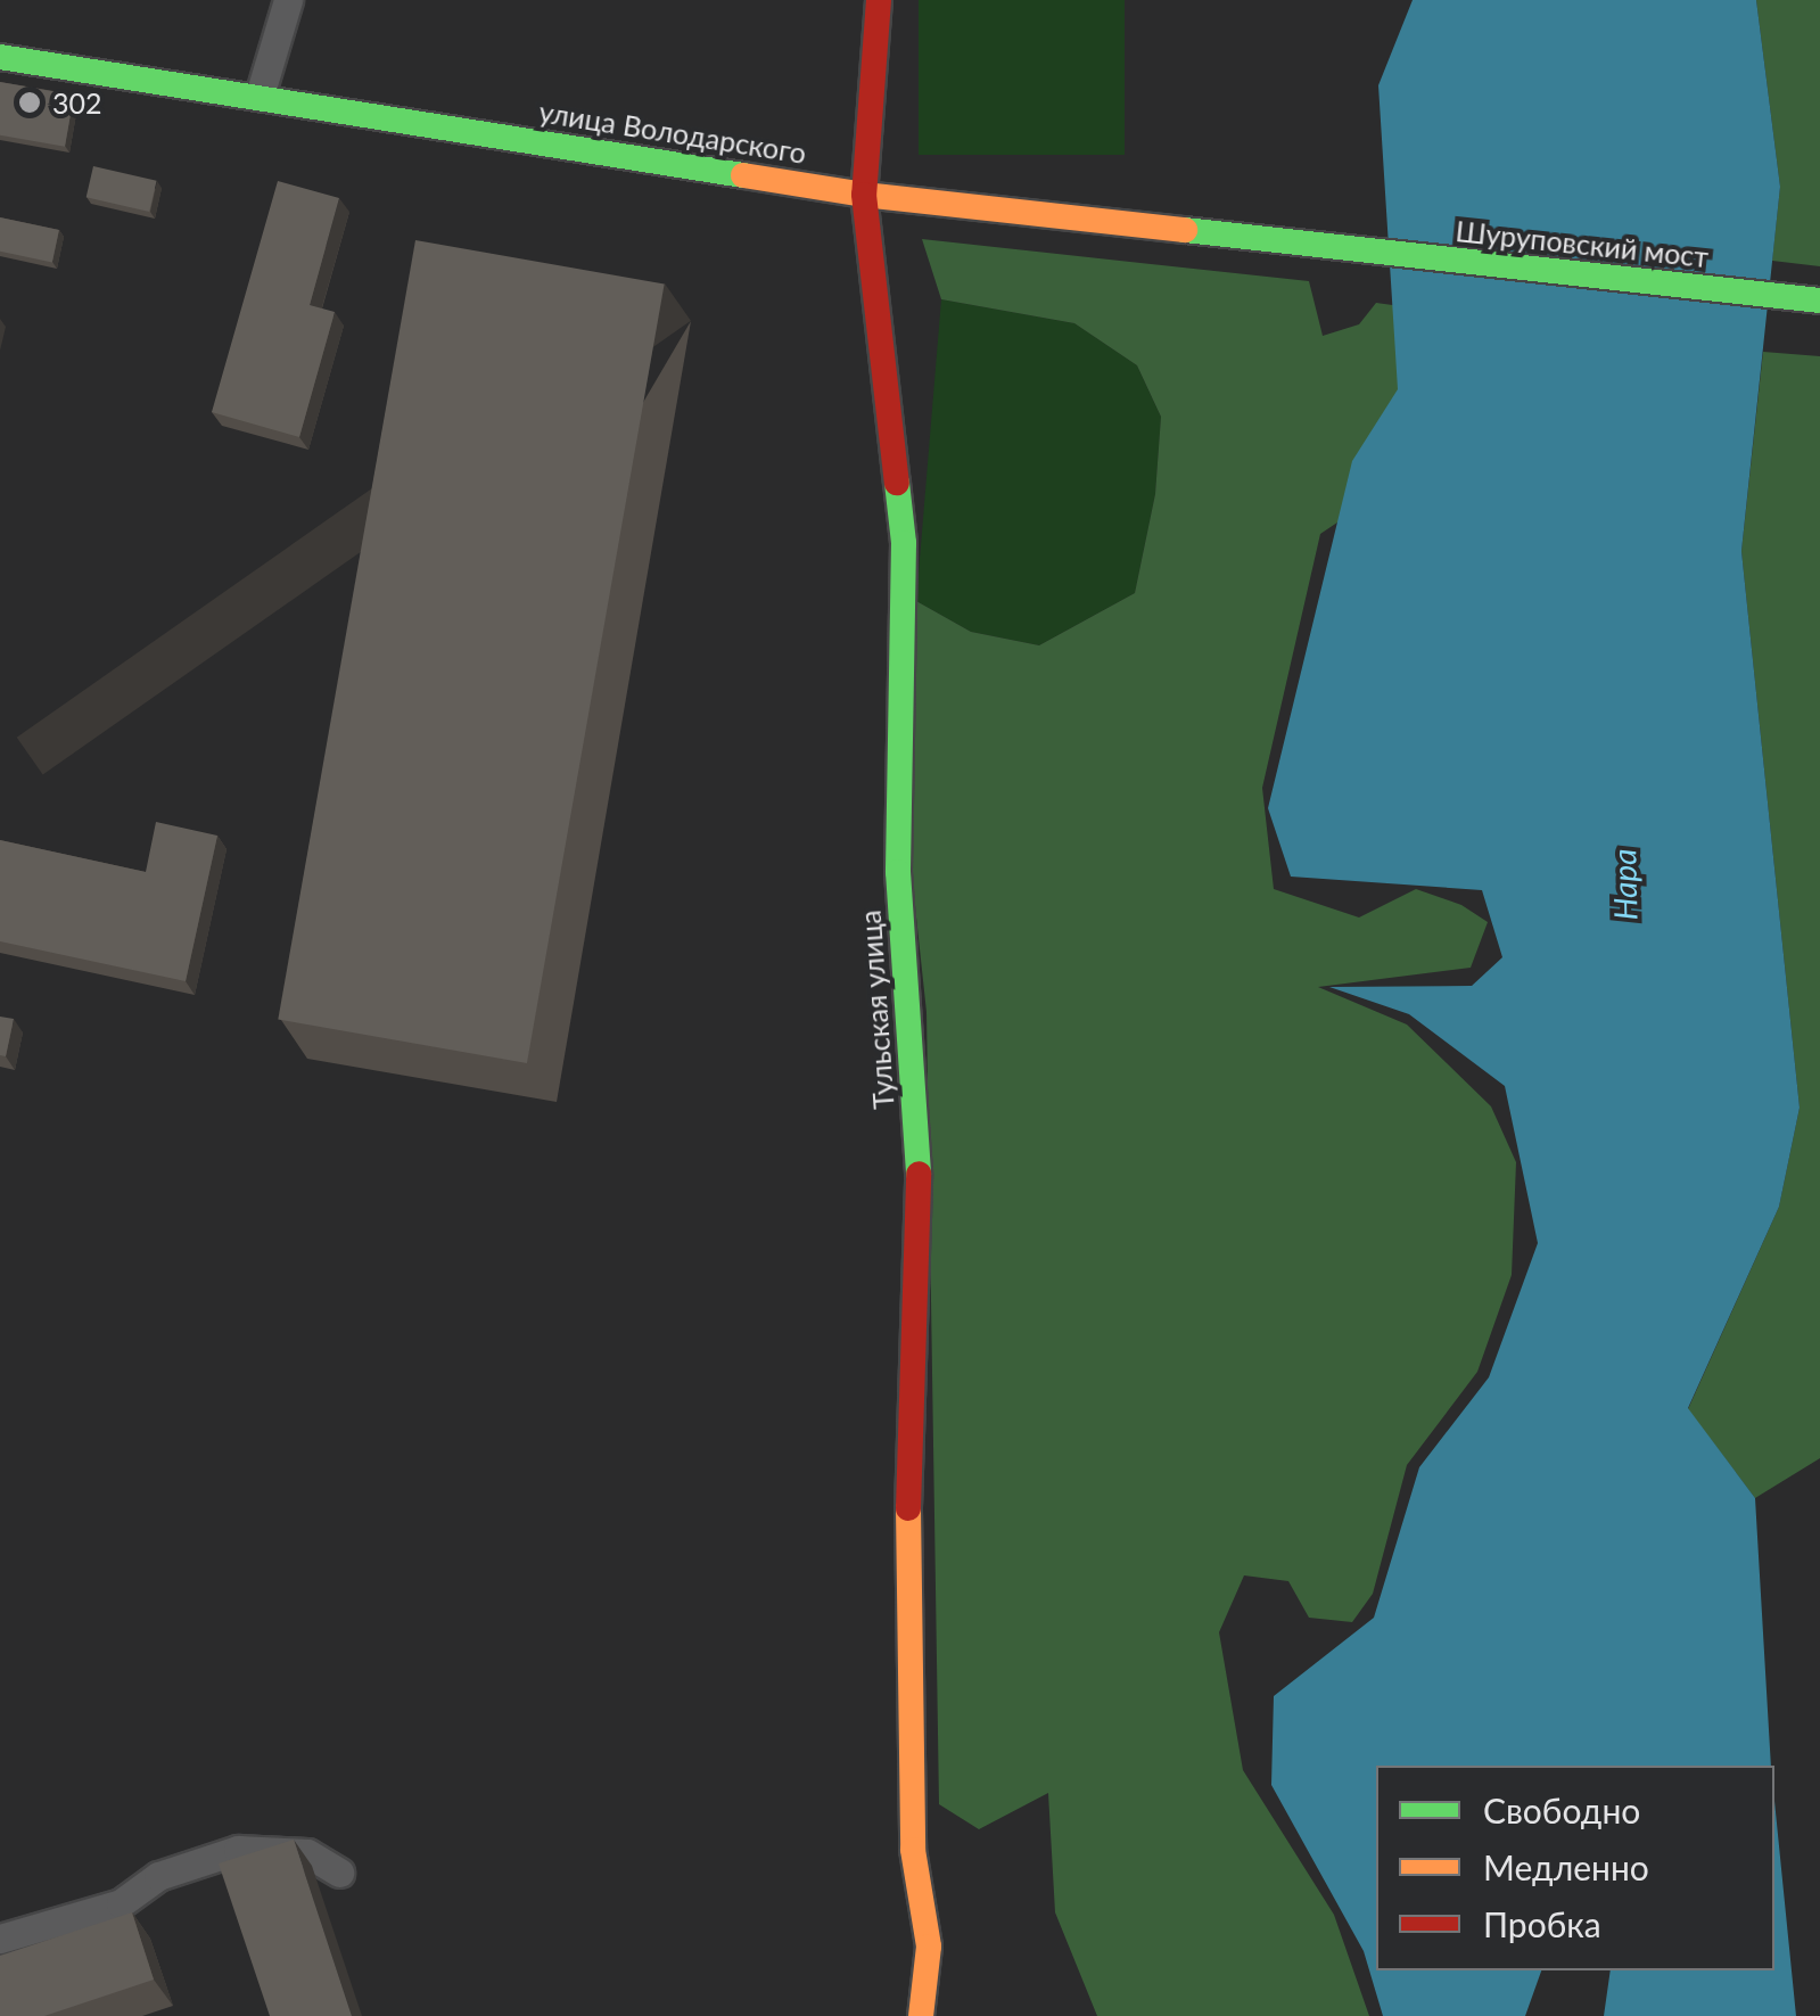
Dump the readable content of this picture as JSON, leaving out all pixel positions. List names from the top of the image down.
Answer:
{
  "streets": {
    "street": ["улица Володарского", "Шуруповский мост", "Тульская улица"]
  },
  "crossings": [
    ["улица Володарского", "Шуруповский мост"],
    ["улица Володарского", "Тульская улица"]
  ],
  "water": ["Нара"],
  "places": ["302"],
  "legend": ["Свободно", "Медленно", "Пробка"]
}
